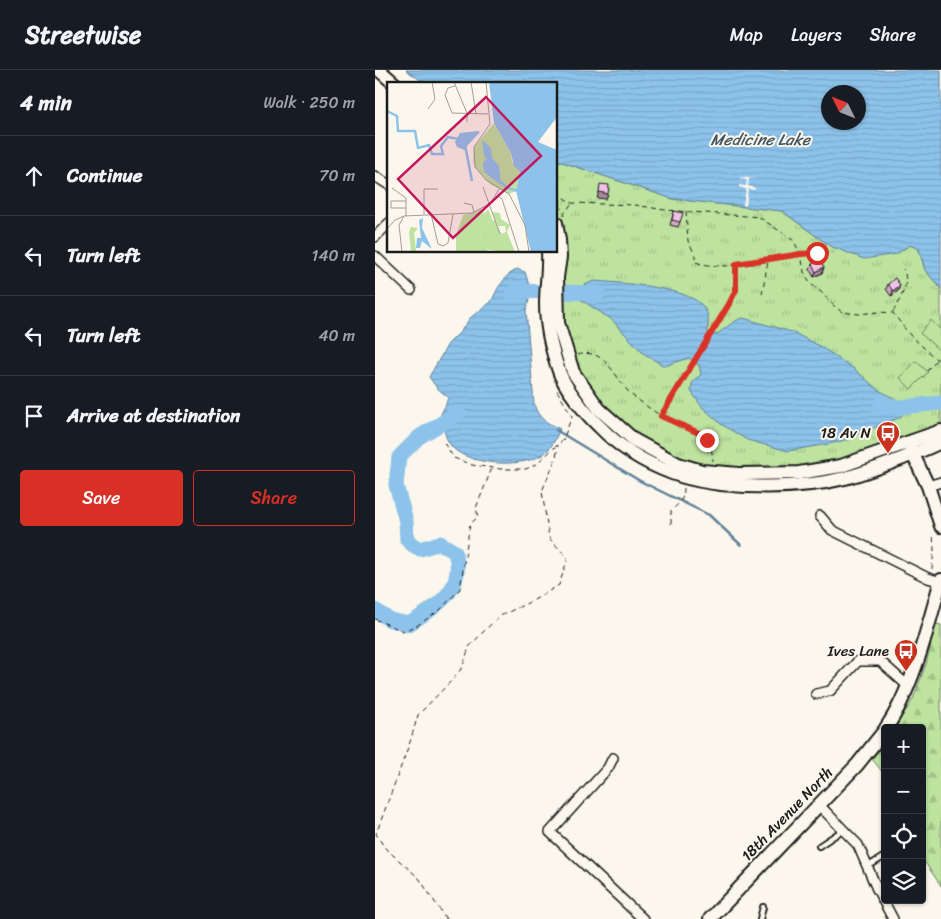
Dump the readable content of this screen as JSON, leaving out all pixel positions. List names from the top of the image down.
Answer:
{
  "streets": {
    "street": ["18th Avenue North"]
  },
  "water": ["Medicine Lake"],
  "places": {
    "bus stop": ["18 Av N", "Ives Lane"]
  },
  "north": "top left",
  "page": {
    "header": "Streetwise",
    "nav": ["Map", "Layers", "Share"],
    "heading": ["4 min", "Walk · 250 m"],
    "list": [
      ["Continue", "70 m"],
      ["Turn left", "140 m"],
      ["Turn left", "40 m"],
      "Arrive at destination"
    ],
    "buttons": ["Save", "Share"],
    "map_buttons": ["+", "−"]
  }
}
